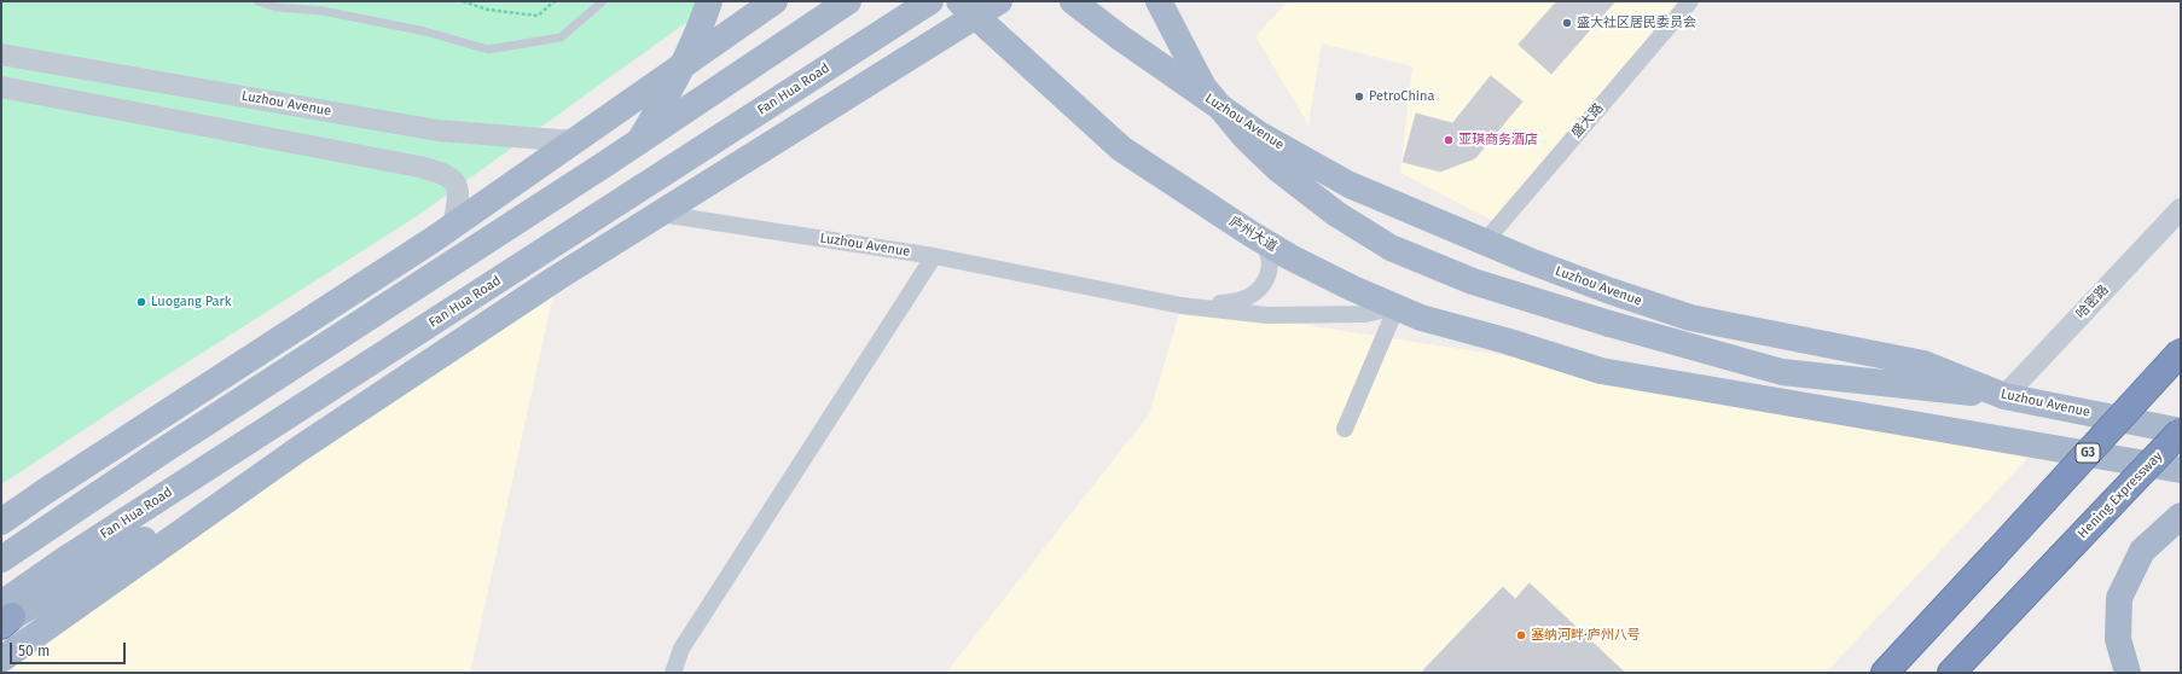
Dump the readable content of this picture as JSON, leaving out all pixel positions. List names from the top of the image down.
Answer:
{
  "streets": {
    "highway": ["G3", "Hening Expressway"],
    "main road": ["Fan Hua Road", "Luzhou Avenue", "庐州大道"],
    "street": ["盛大路", "哈密路"]
  },
  "crossings": [
    ["Luzhou Avenue", "盛大路"],
    ["Luzhou Avenue", "哈密路"],
    ["Luzhou Avenue", "Hening Expressway"]
  ],
  "places": [
    "盛大社区居民委员会",
    "PetroChina",
    "亚琪商务酒店",
    "Luogang Park",
    "塞纳河畔·庐州八号"
  ],
  "scale_bar": "50 m"
}
